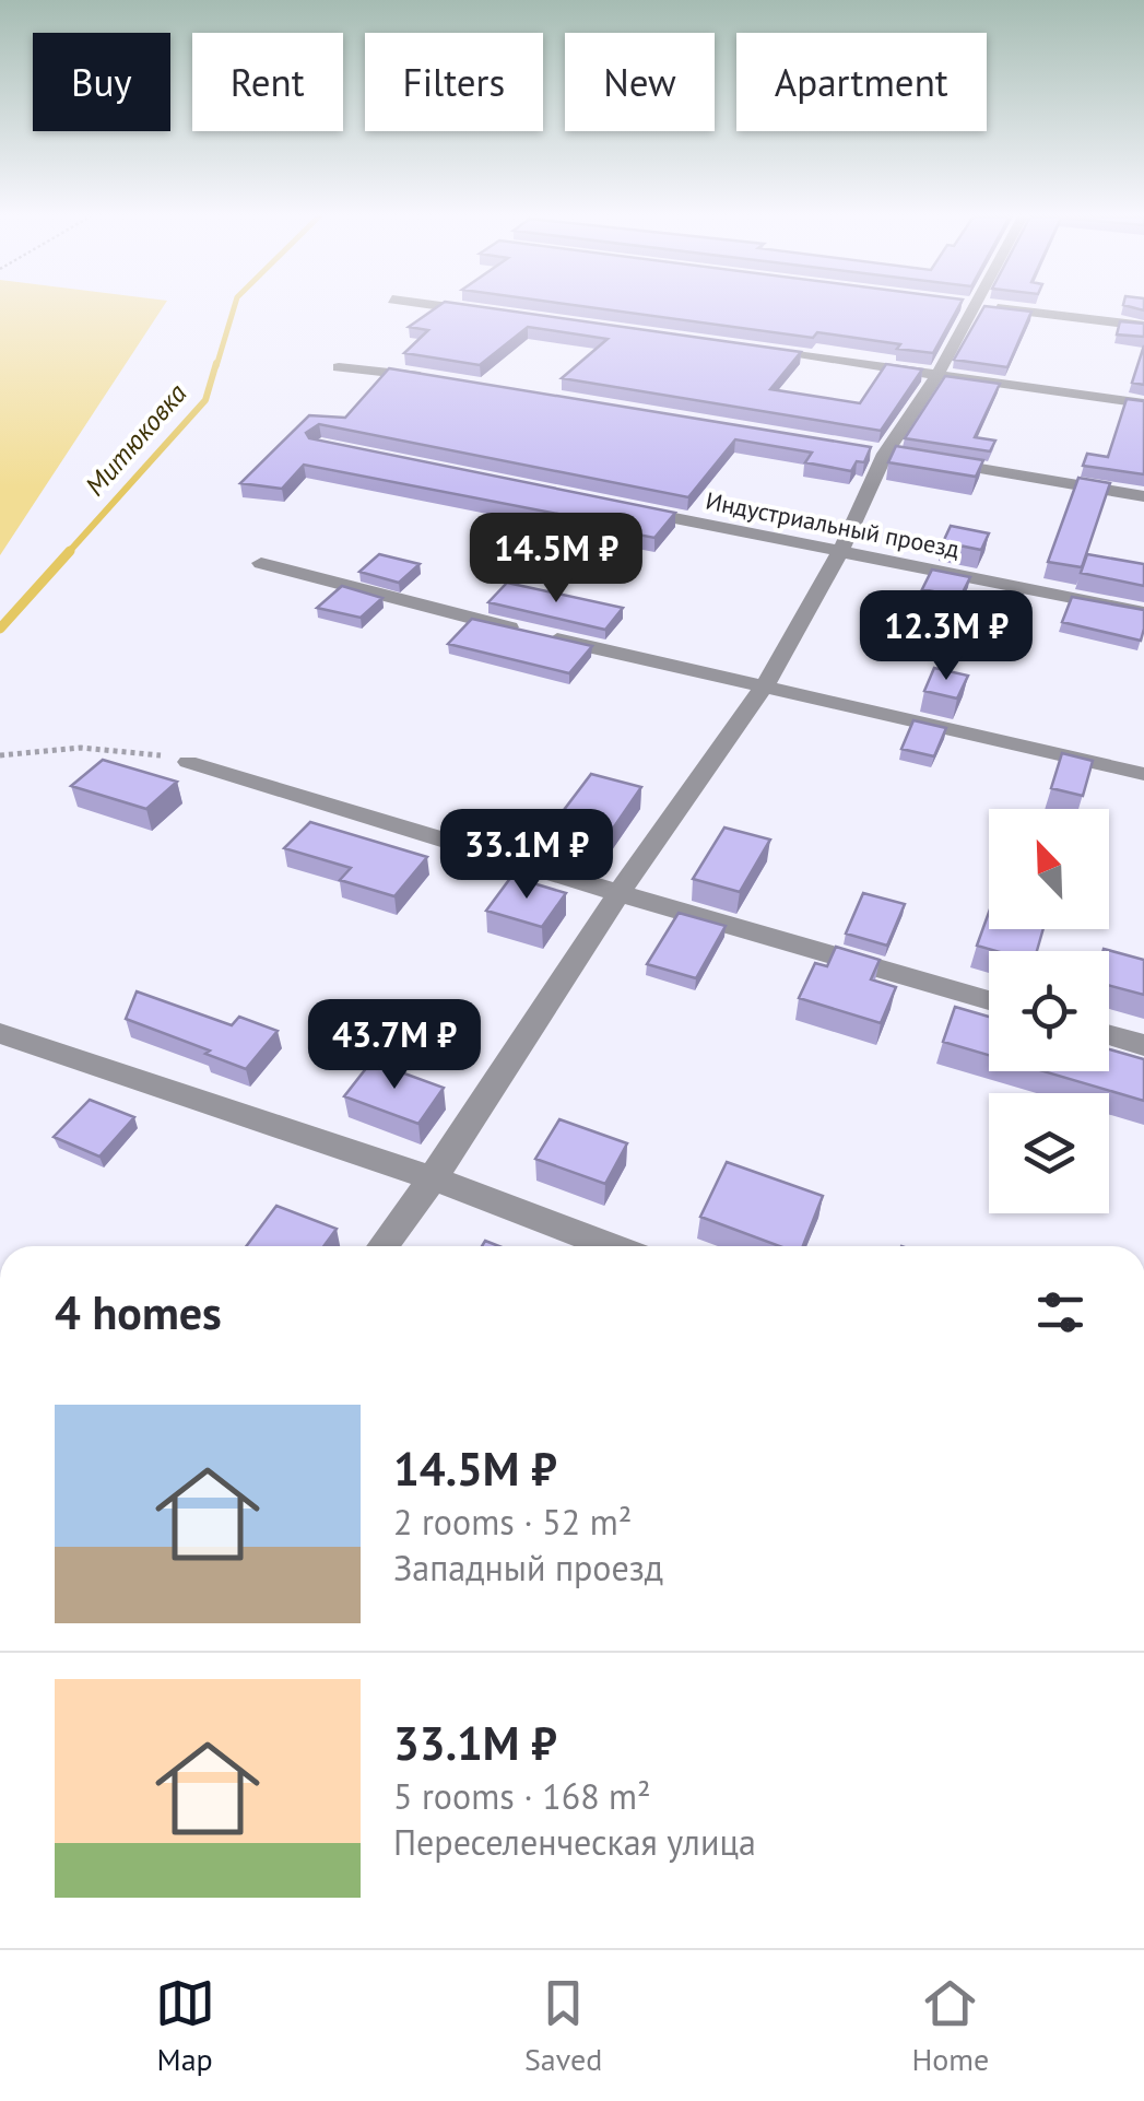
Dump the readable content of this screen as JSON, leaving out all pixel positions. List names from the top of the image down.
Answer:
{
  "streets": {
    "street": ["Индустриальный проезд"]
  },
  "water": ["Митюковка"],
  "north": "top left",
  "page": {
    "chip": [
      "Buy",
      "Rent",
      "Filters",
      "New",
      "Apartment"
    ],
    "price": [
      "14.5M ₽",
      "12.3M ₽",
      "33.1M ₽",
      "43.7M ₽"
    ],
    "heading": "4 homes",
    "list": [
      {
        "name": "14.5M ₽",
        "note": "2 rooms · 52 m² · Западный проезд"
      },
      {
        "name": "33.1M ₽",
        "note": "5 rooms · 168 m² · Переселенческая улица"
      }
    ],
    "tabs": ["Map", "Saved", "Home"]
  }
}
